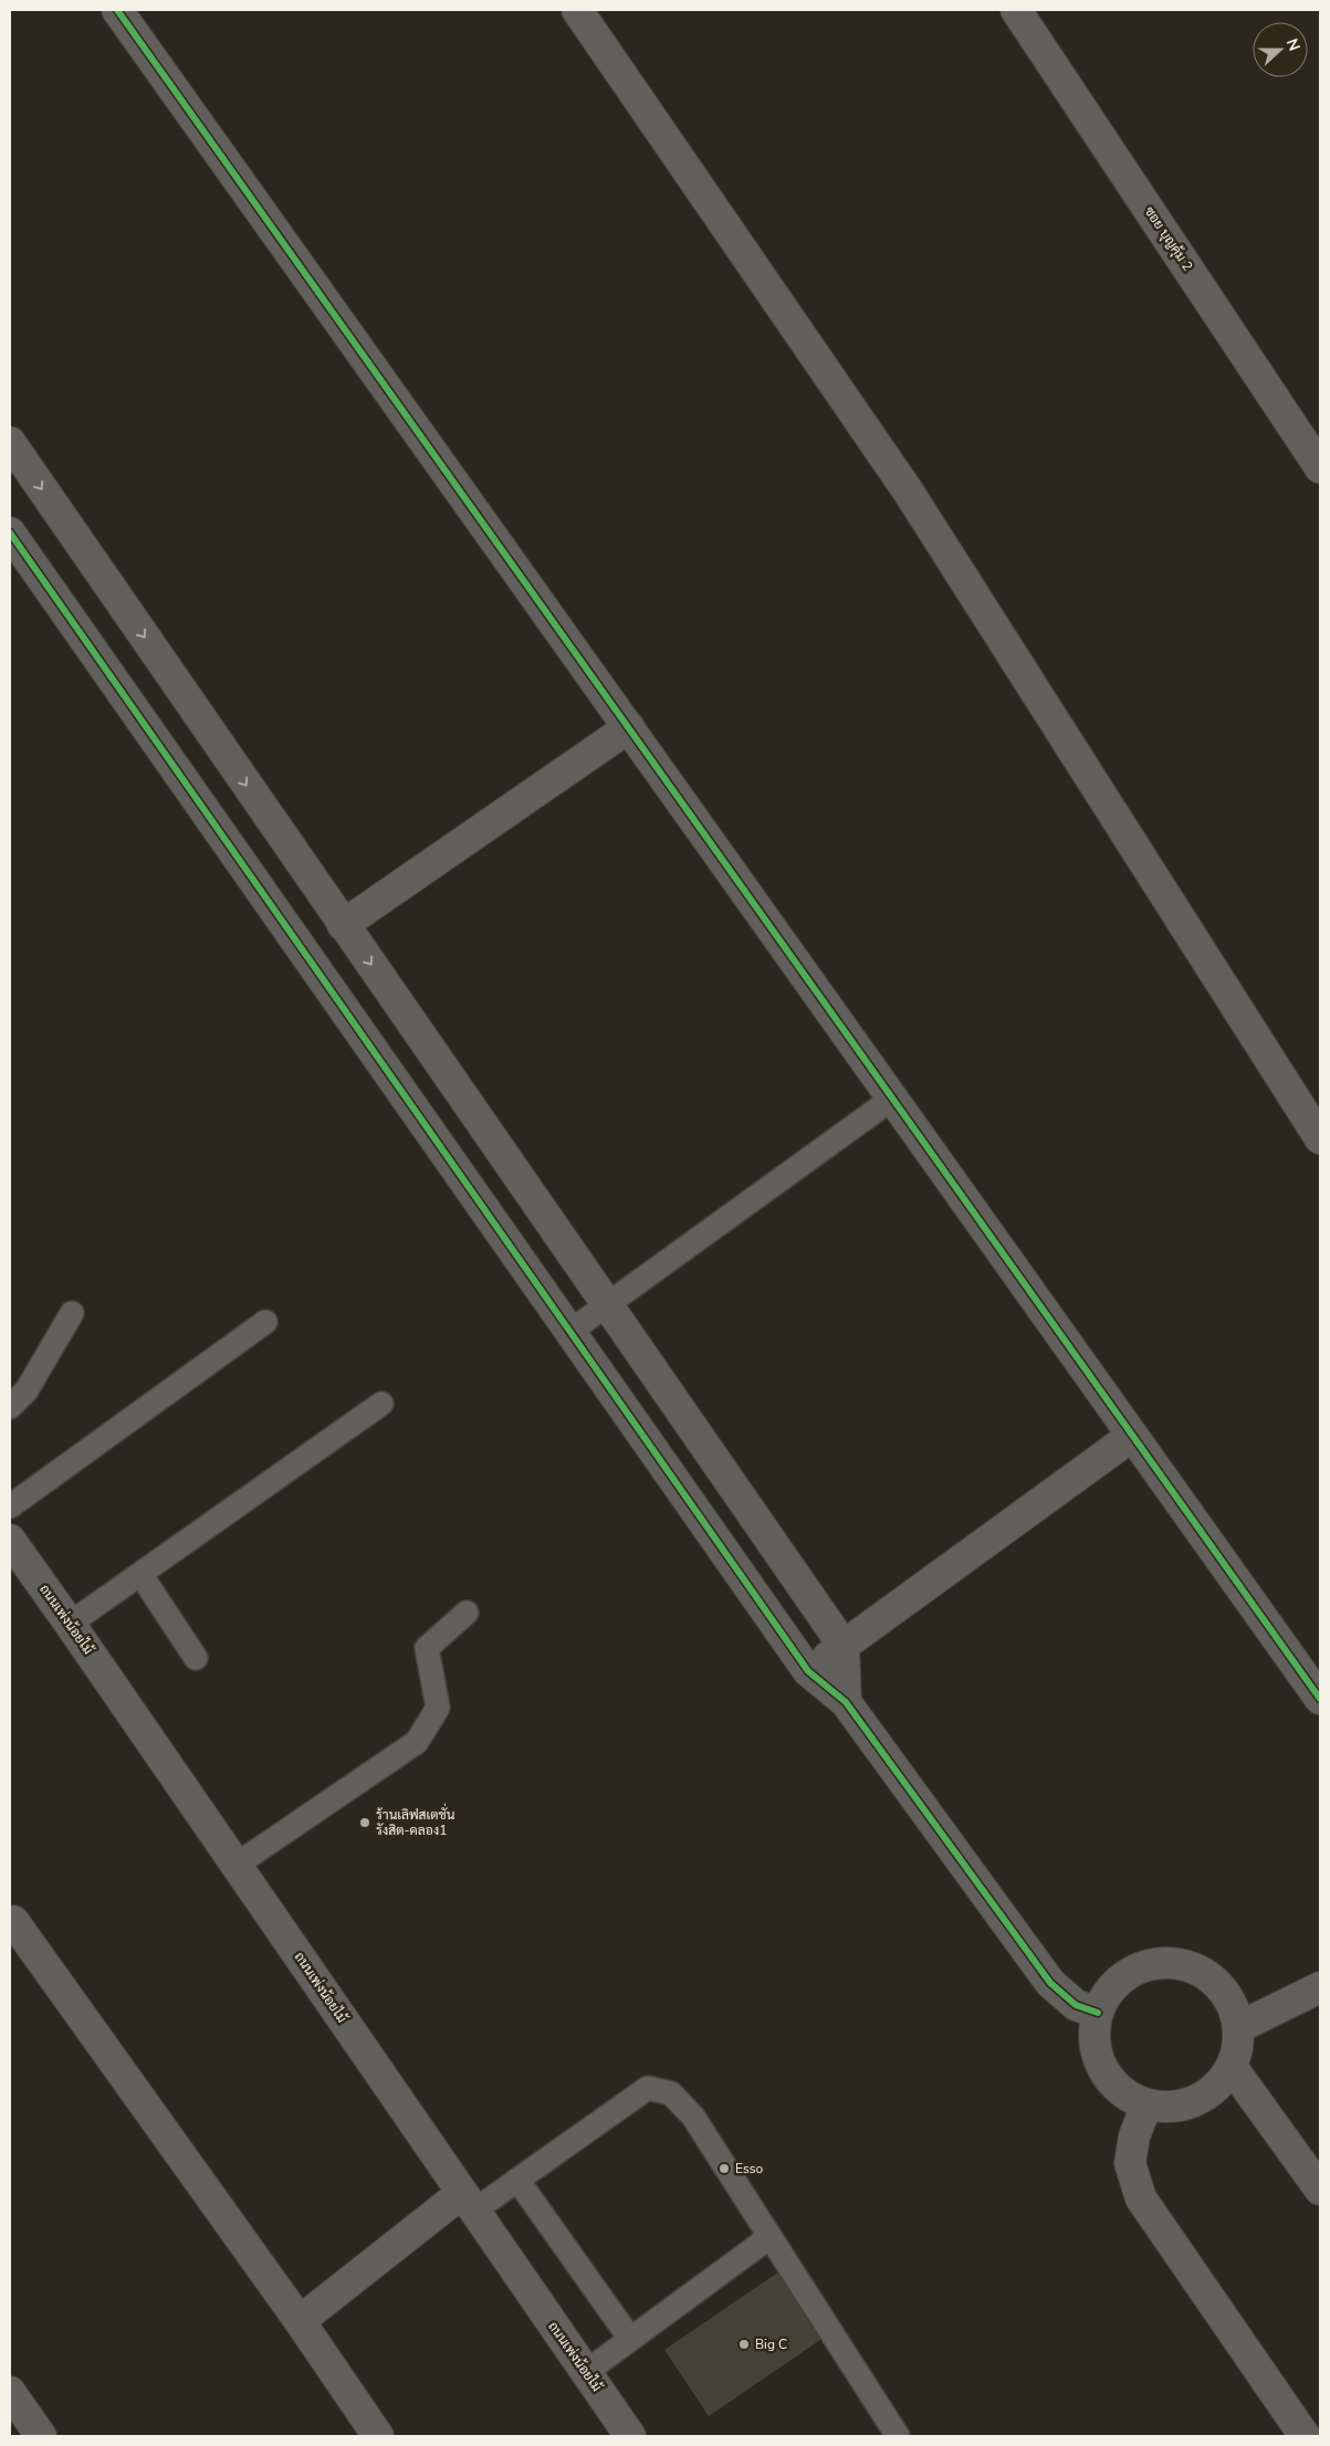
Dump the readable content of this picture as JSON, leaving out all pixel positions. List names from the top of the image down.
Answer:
{
  "streets": {
    "street": ["ซอย บุญคุ้ม 2", "ถนนเพ่งน้อยไม้"]
  },
  "places": ["ร้านเลิฟสเตชั่น รังสิต-คลอง1", "Esso", "Big C"],
  "north": "right"
}
